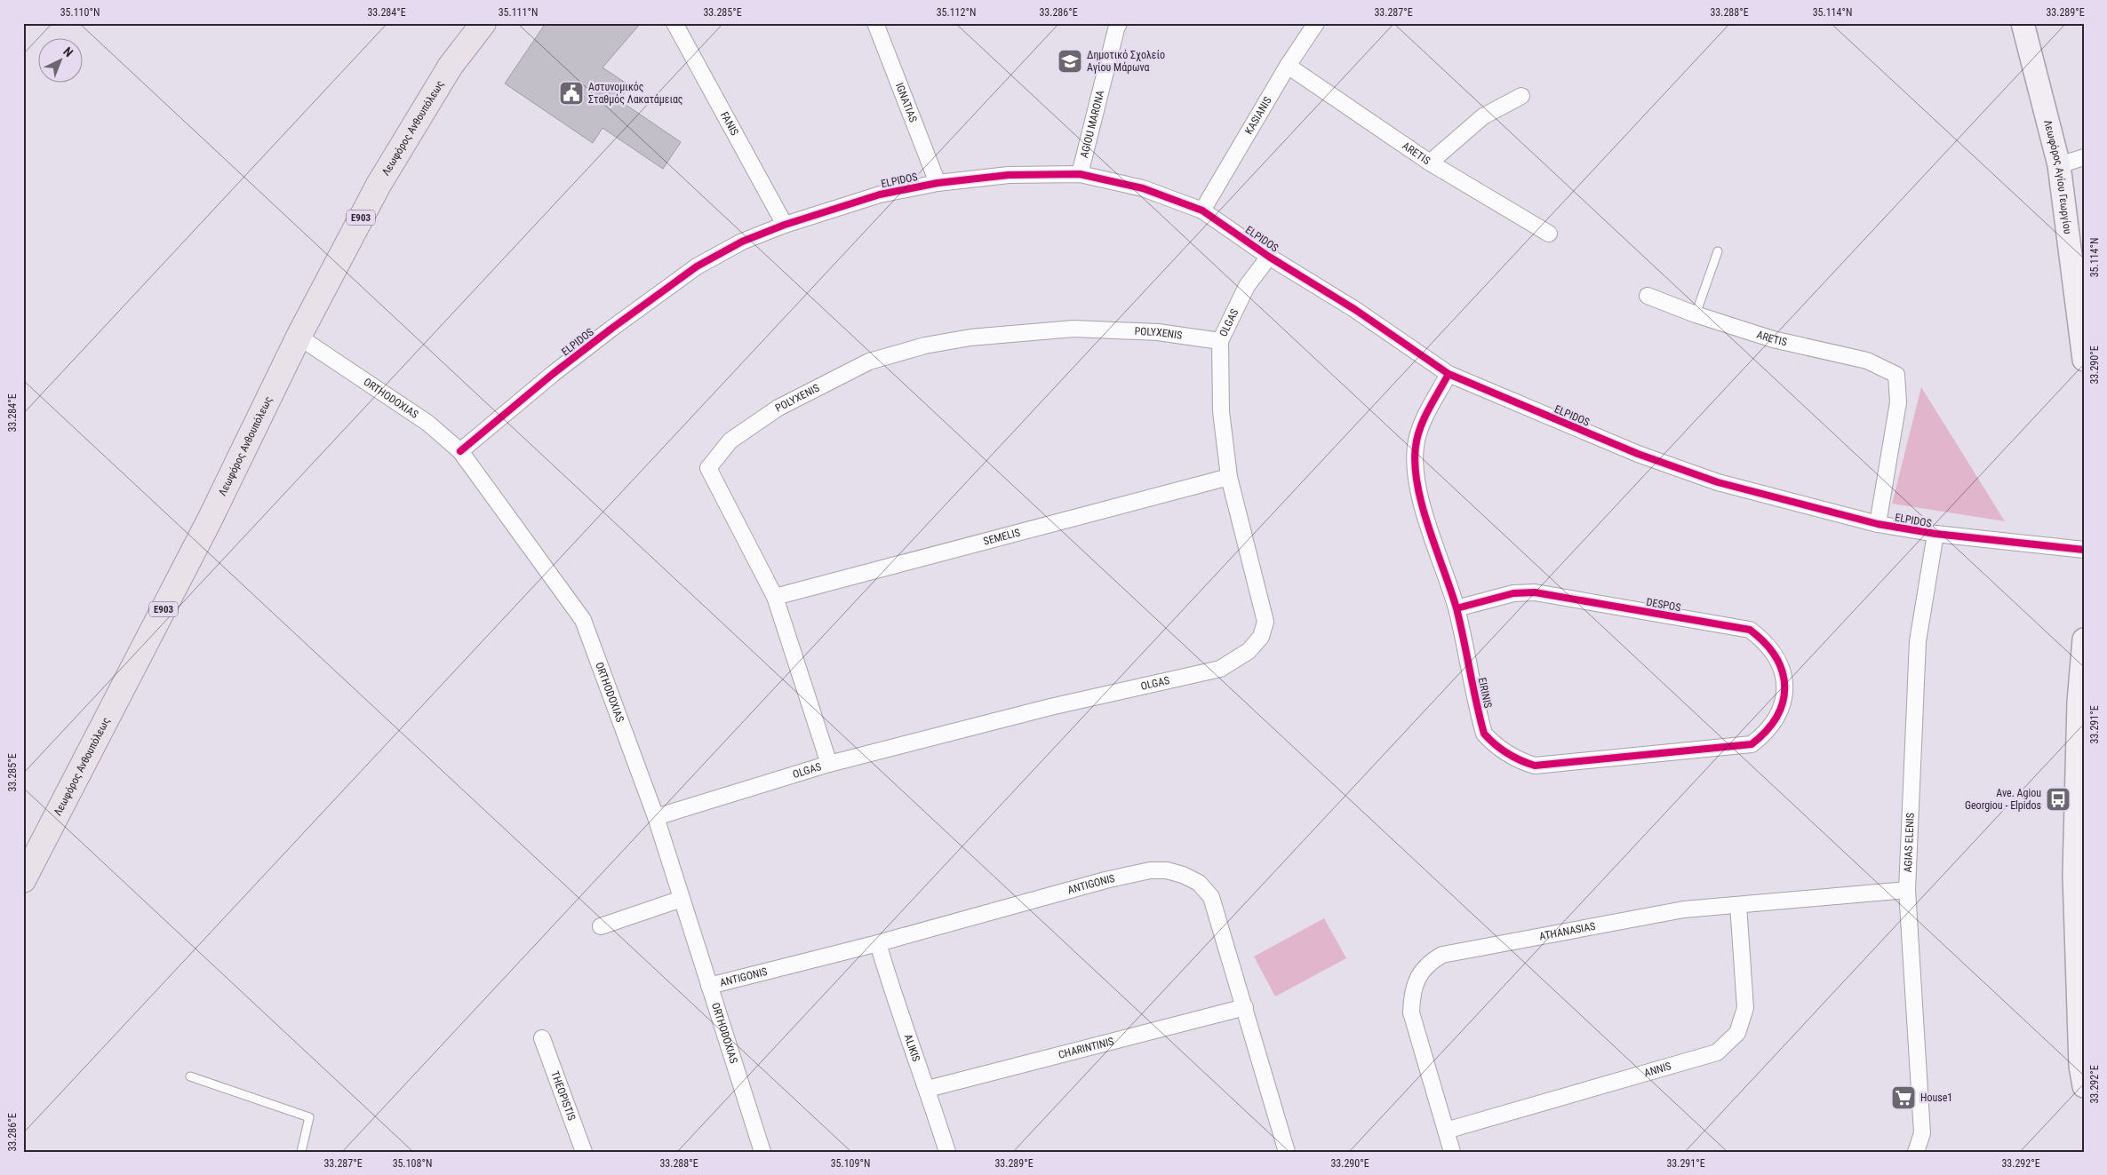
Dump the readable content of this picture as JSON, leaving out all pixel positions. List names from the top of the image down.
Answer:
{
  "streets": {
    "main road": ["Λεωφόρος Ανθουπόλεως", "Λεωφόρος Αγίου Γεωργίου", "E903"],
    "street": [
      "IGNATIAS",
      "KASIANIS",
      "FANIS",
      "AGIOU MARONA",
      "ARETIS",
      "ELPIDOS",
      "OLGAS",
      "POLYXENIS",
      "ORTHODOXIAS",
      "SEMELIS",
      "DESPOS",
      "EIRINIS",
      "AGIAS ELENIS",
      "ANTIGONIS",
      "ATHANASIAS",
      "ALIKIS",
      "CHARINTINIS",
      "ANNIS",
      "THEOPISTIS"
    ]
  },
  "crossings": [
    ["IGNATIAS", "ELPIDOS"],
    ["KASIANIS", "ARETIS"],
    ["KASIANIS", "ELPIDOS"],
    ["FANIS", "ELPIDOS"],
    ["AGIOU MARONA", "ELPIDOS"],
    ["Λεωφόρος Ανθουπόλεως", "ORTHODOXIAS"],
    ["ARETIS", "ELPIDOS"],
    ["ELPIDOS", "OLGAS"],
    ["ELPIDOS", "ORTHODOXIAS"],
    ["ELPIDOS", "EIRINIS"],
    ["ELPIDOS", "AGIAS ELENIS"],
    ["OLGAS", "POLYXENIS"],
    ["OLGAS", "ORTHODOXIAS"],
    ["OLGAS", "SEMELIS"],
    ["POLYXENIS", "SEMELIS"],
    ["ORTHODOXIAS", "ANTIGONIS"],
    ["DESPOS", "EIRINIS"],
    ["AGIAS ELENIS", "ATHANASIAS"],
    ["ANTIGONIS", "ALIKIS"],
    ["ANTIGONIS", "CHARINTINIS"],
    ["ATHANASIAS", "ANNIS"],
    ["ALIKIS", "CHARINTINIS"]
  ],
  "places": {
    "school or university": ["Δημοτικό Σχολείο Αγίου Μάρωνα"],
    "public building": ["Αστυνομικός Σταθμός Λακατάμειας"],
    "bus stop": ["Ave. Agiou Georgiou - Elpidos"],
    "supermarket": ["House1"]
  },
  "north": "top right",
  "coordinates": [
    "35.110°N",
    "33.284°E",
    "35.111°N",
    "33.285°E",
    "35.112°N",
    "33.286°E",
    "33.287°E",
    "33.288°E",
    "35.114°N",
    "33.289°E",
    "33.290°E",
    "33.291°E",
    "33.292°E",
    "35.108°N",
    "35.109°N"
  ]
}
